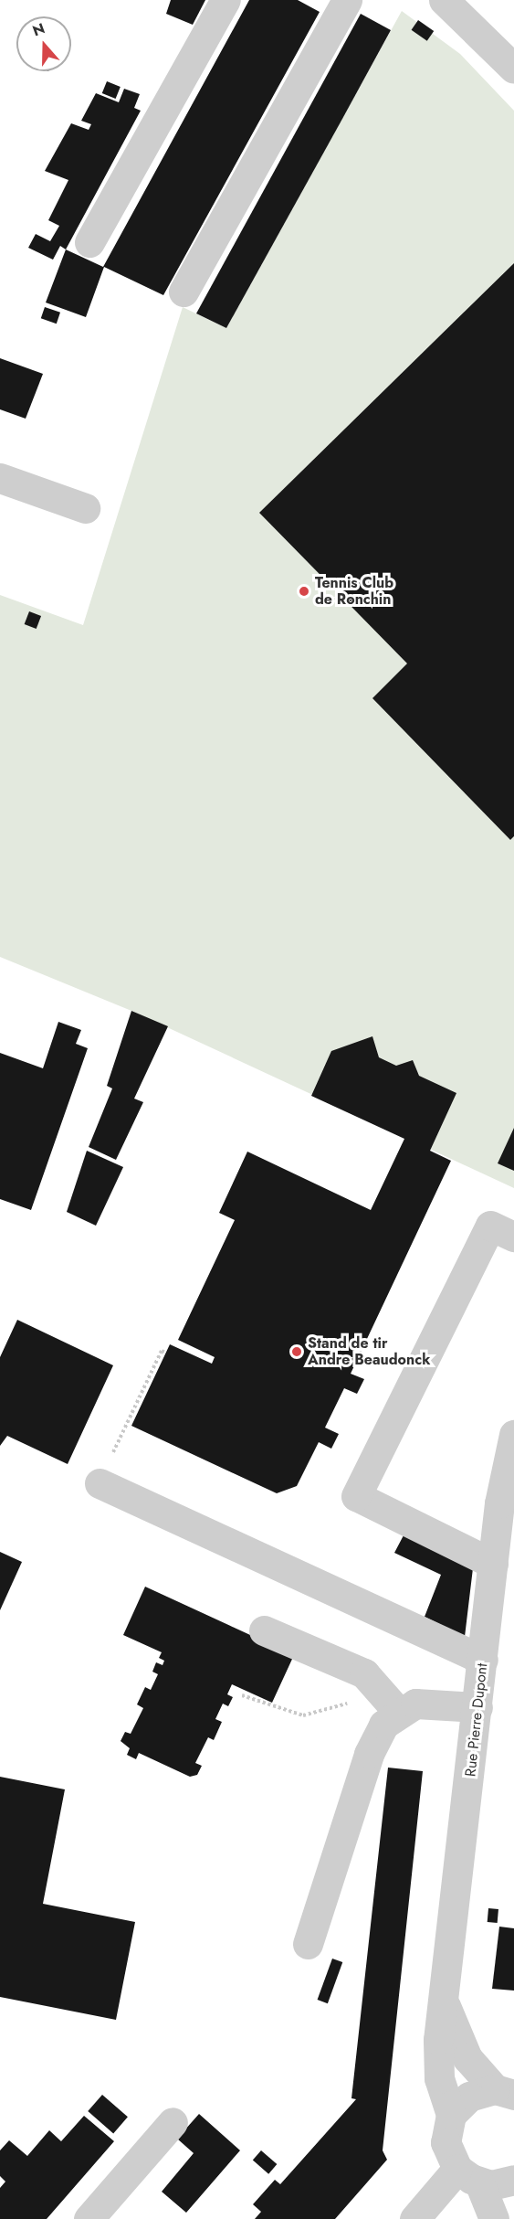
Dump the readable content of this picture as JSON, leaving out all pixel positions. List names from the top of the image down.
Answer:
{
  "streets": {
    "street": ["Rue Pierre Dupont"]
  },
  "places": ["Tennis Club de Ronchin", "Stand de tir Andre Beaudonck"],
  "north": "top"
}
